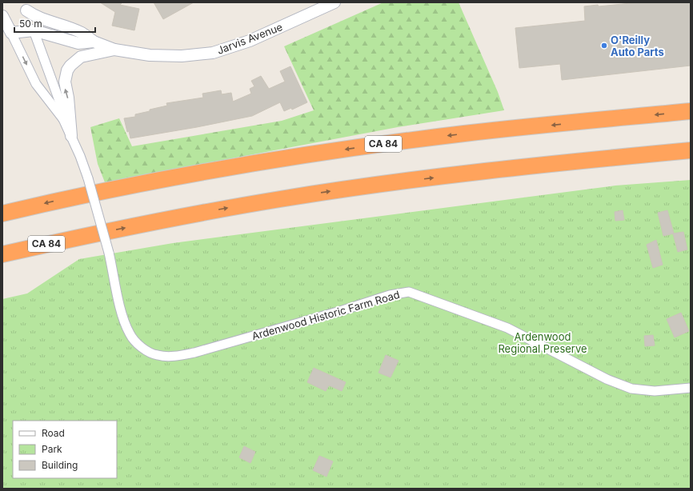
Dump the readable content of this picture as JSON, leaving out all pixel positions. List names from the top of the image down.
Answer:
{
  "streets": {
    "highway": ["CA 84"],
    "street": ["Jarvis Avenue", "Ardenwood Historic Farm Road"]
  },
  "parks": ["Ardenwood Regional Preserve"],
  "places": ["O'Reilly Auto Parts"],
  "legend": ["Road", "Park", "Building"],
  "scale_bar": "50 m"
}
